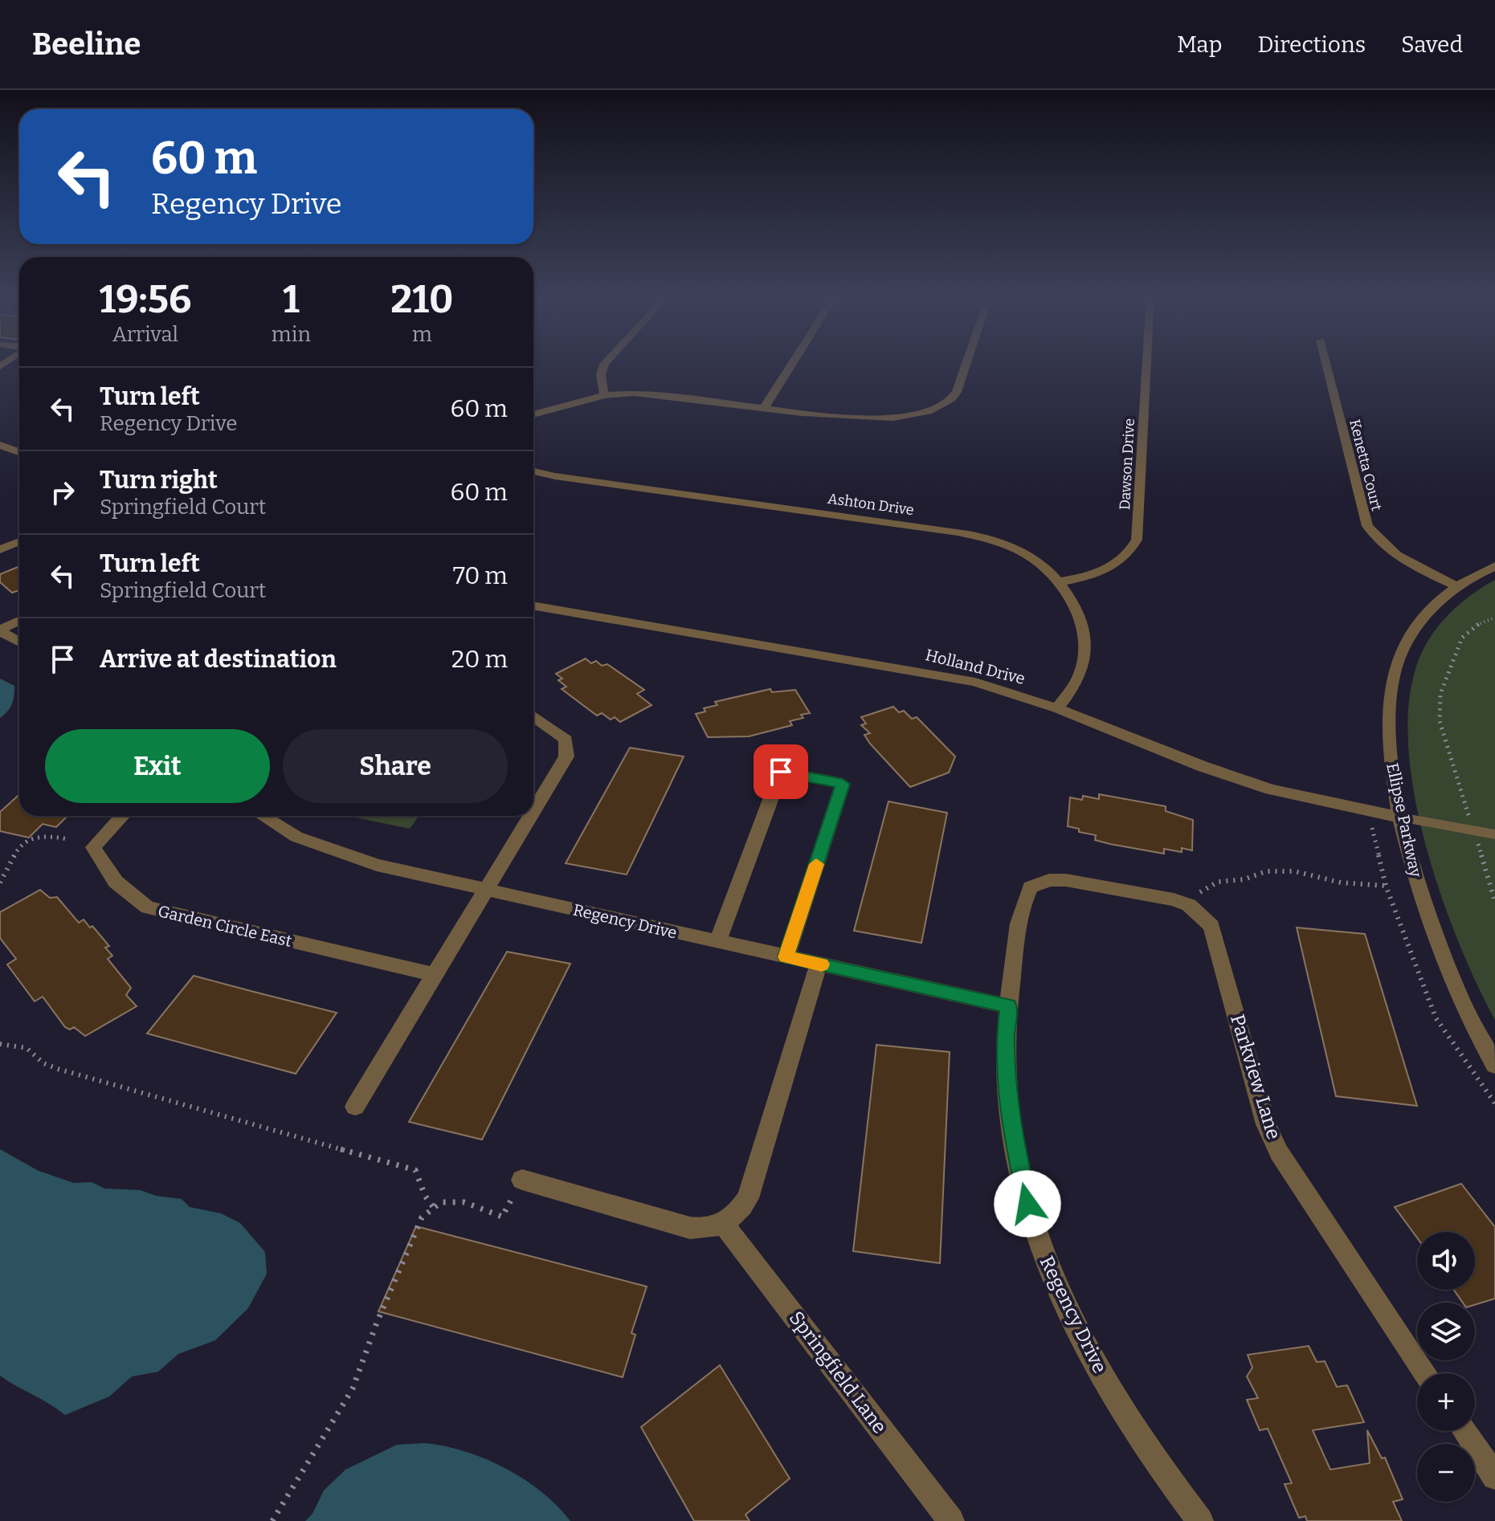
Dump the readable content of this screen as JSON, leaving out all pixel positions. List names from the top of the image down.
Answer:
{
  "streets": {
    "street": [
      "Dawson Drive",
      "Kenetta Court",
      "Ashton Drive",
      "Holland Drive",
      "Ellipse Parkway",
      "Regency Drive",
      "Garden Circle East",
      "Parkview Lane",
      "Springfield Lane"
    ]
  },
  "crossings": [
    ["Dawson Drive", "Ashton Drive"],
    ["Kenetta Court", "Ellipse Parkway"],
    ["Ashton Drive", "Holland Drive"],
    ["Holland Drive", "Ellipse Parkway"],
    ["Regency Drive", "Parkview Lane"]
  ],
  "page": {
    "header": "Beeline",
    "nav": ["Map", "Directions", "Saved"],
    "turn": ["60 m", "Regency Drive"],
    "eta": [
      "19:56",
      "Arrival",
      "1",
      "min",
      "210",
      "m"
    ],
    "list": [
      {
        "name": "Turn left",
        "note": "Regency Drive",
        "value": "60 m"
      },
      {
        "name": "Turn right",
        "note": "Springfield Court",
        "value": "60 m"
      },
      {
        "name": "Turn left",
        "note": "Springfield Court",
        "value": "70 m"
      },
      {
        "name": "Arrive at destination",
        "value": "20 m"
      }
    ],
    "buttons": ["Exit", "Share"],
    "map_buttons": ["+", "−"]
  }
}
